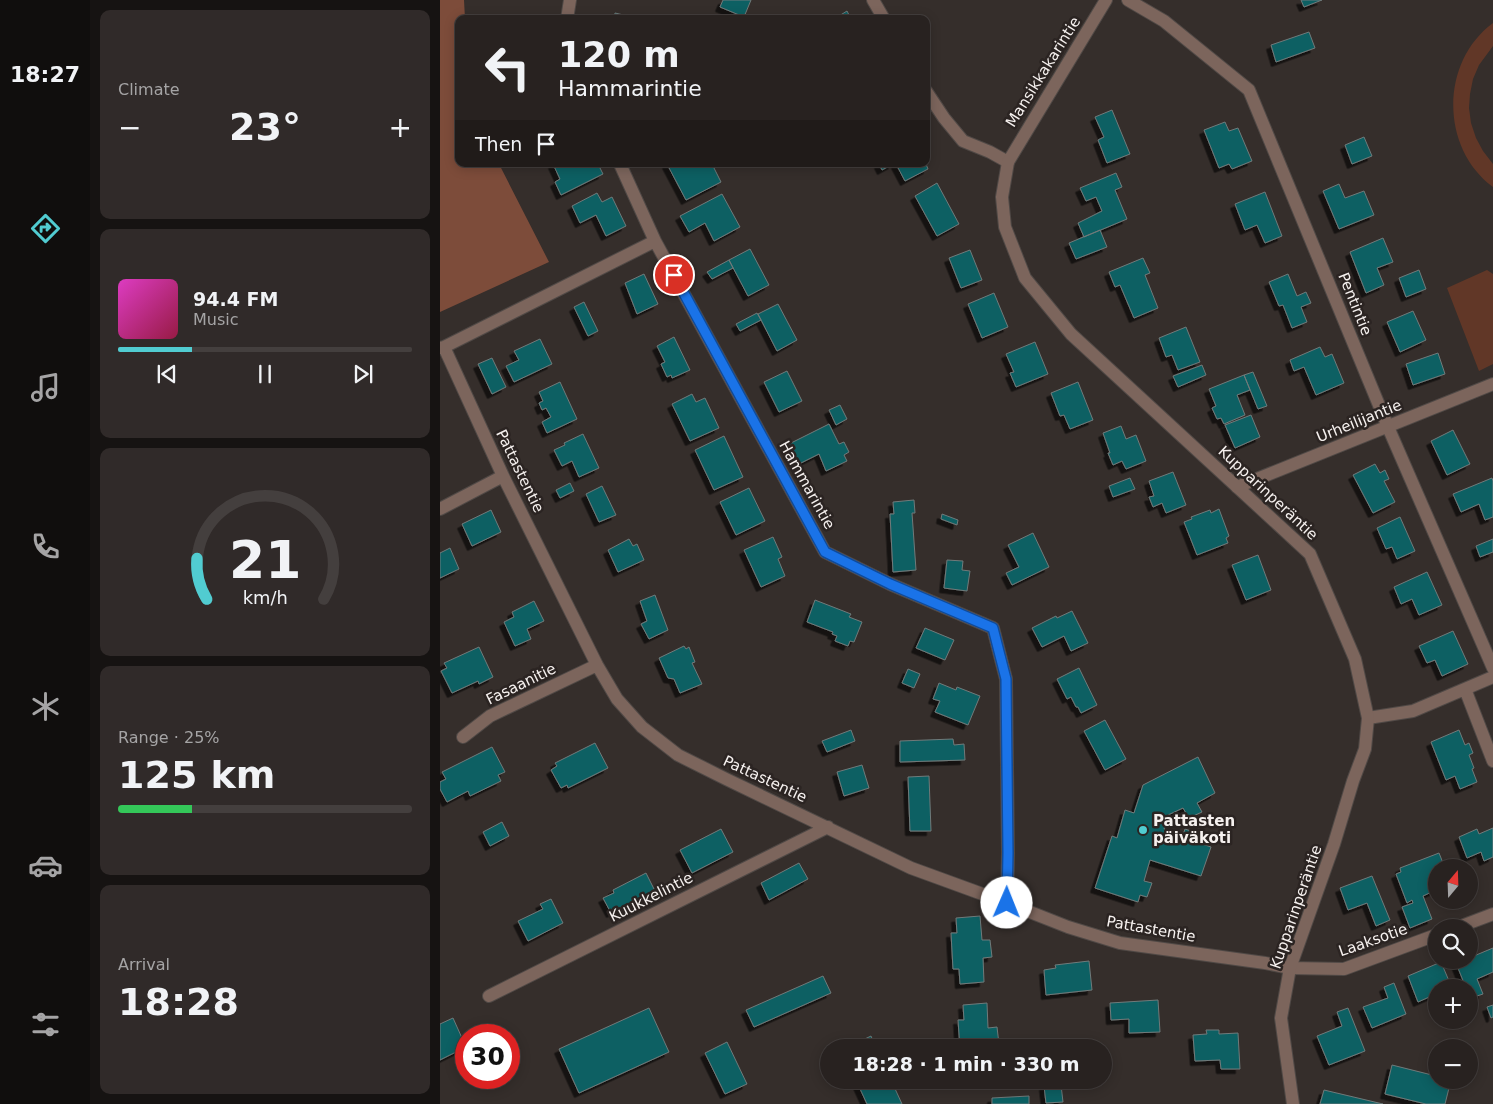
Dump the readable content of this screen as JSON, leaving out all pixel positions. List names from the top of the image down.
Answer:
{
  "streets": {
    "street": [
      "Mansikkakarintie",
      "Pentintie",
      "Urheilijantie",
      "Pattastentie",
      "Hammarintie",
      "Kupparinperäntie",
      "Fasaanitie",
      "Kuukkelintie",
      "Laaksotie"
    ]
  },
  "crossings": [
    ["Mansikkakarintie", "Kupparinperäntie"],
    ["Pentintie", "Urheilijantie"],
    ["Urheilijantie", "Kupparinperäntie"],
    ["Pattastentie", "Hammarintie"],
    ["Pattastentie", "Kupparinperäntie"],
    ["Pattastentie", "Fasaanitie"],
    ["Pattastentie", "Kuukkelintie"],
    ["Pattastentie", "Laaksotie"],
    ["Kupparinperäntie", "Laaksotie"]
  ],
  "places": ["Pattasten päiväkoti"],
  "north": "top",
  "page": {
    "tabs": "18:27",
    "tile": [
      "Climate",
      ["Range · 25%", "125 km"],
      ["Arrival", "18:28"]
    ],
    "turn": ["120 m", "Hammarintie"],
    "heat": ["−", "23°", "+"],
    "then": "Then",
    "song": ["94.4 FM", "Music"],
    "map_buttons": ["+", "−"],
    "limit": "30",
    "trip": "18:28 · 1 min · 330 m",
    "gauge": ["21", "km/h"]
  }
}
